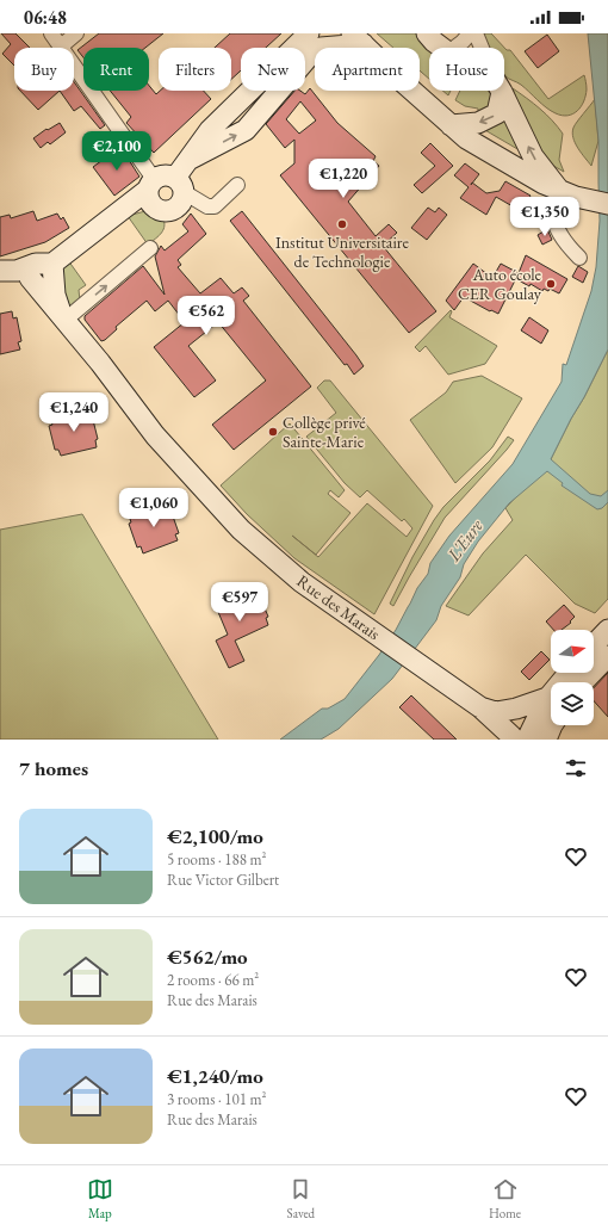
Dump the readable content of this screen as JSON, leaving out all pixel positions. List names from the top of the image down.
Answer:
{
  "streets": {
    "main road": ["Rue des Marais"]
  },
  "water": ["L'Eure"],
  "places": ["Institut Universitaire de Technologie", "Auto école CER Goulay", "Collège privé Sainte-Marie"],
  "north": "right",
  "page": {
    "status": "06:48",
    "chip": [
      "Buy",
      "Rent",
      "Filters",
      "New",
      "Apartment",
      "House"
    ],
    "price": [
      "€2,100",
      "€1,220",
      "€1,350",
      "€562",
      "€1,240",
      "€1,060",
      "€597"
    ],
    "heading": "7 homes",
    "list": [
      {
        "name": "€2,100/mo",
        "note": "5 rooms · 188 m² · Rue Victor Gilbert"
      },
      {
        "name": "€562/mo",
        "note": "2 rooms · 66 m² · Rue des Marais"
      },
      {
        "name": "€1,240/mo",
        "note": "3 rooms · 101 m² · Rue des Marais"
      }
    ],
    "tabs": ["Map", "Saved", "Home"]
  }
}
